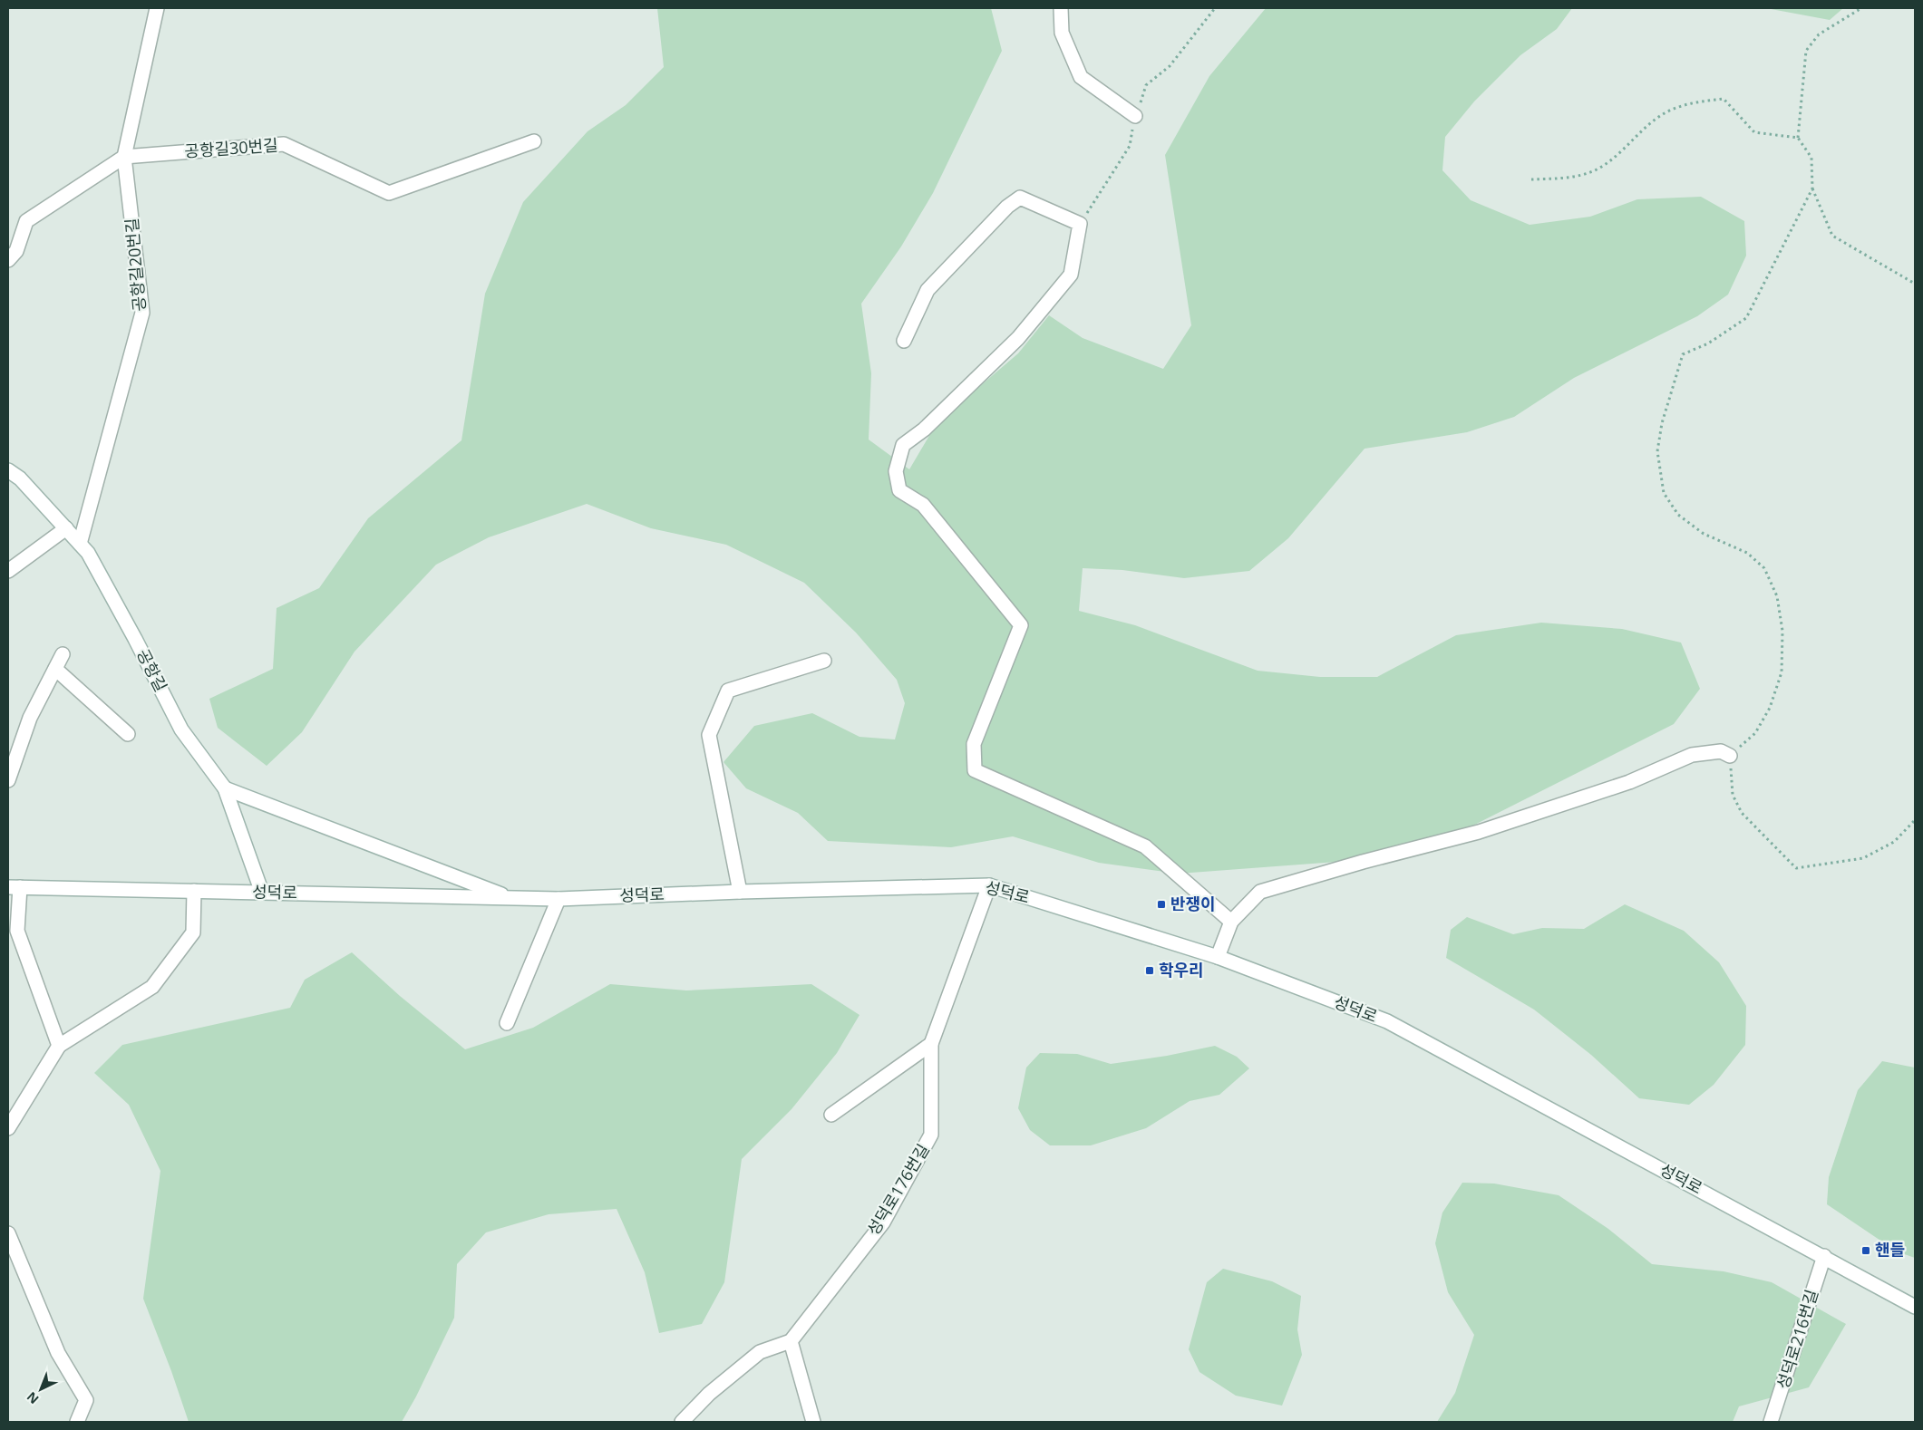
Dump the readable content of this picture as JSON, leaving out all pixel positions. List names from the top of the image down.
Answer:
{
  "streets": {
    "street": [
      "공항길30번길",
      "공항길20번길",
      "공항길",
      "성덕로",
      "성덕로176번길",
      "성덕로216번길"
    ]
  },
  "crossings": [
    ["공항길30번길", "공항길20번길"],
    ["공항길20번길", "공항길"],
    ["공항길", "성덕로"],
    ["성덕로", "성덕로176번길"],
    ["성덕로", "성덕로216번길"]
  ],
  "places": {
    "transit": ["반쟁이", "학우리", "핸들"]
  },
  "north": "bottom left"
}
